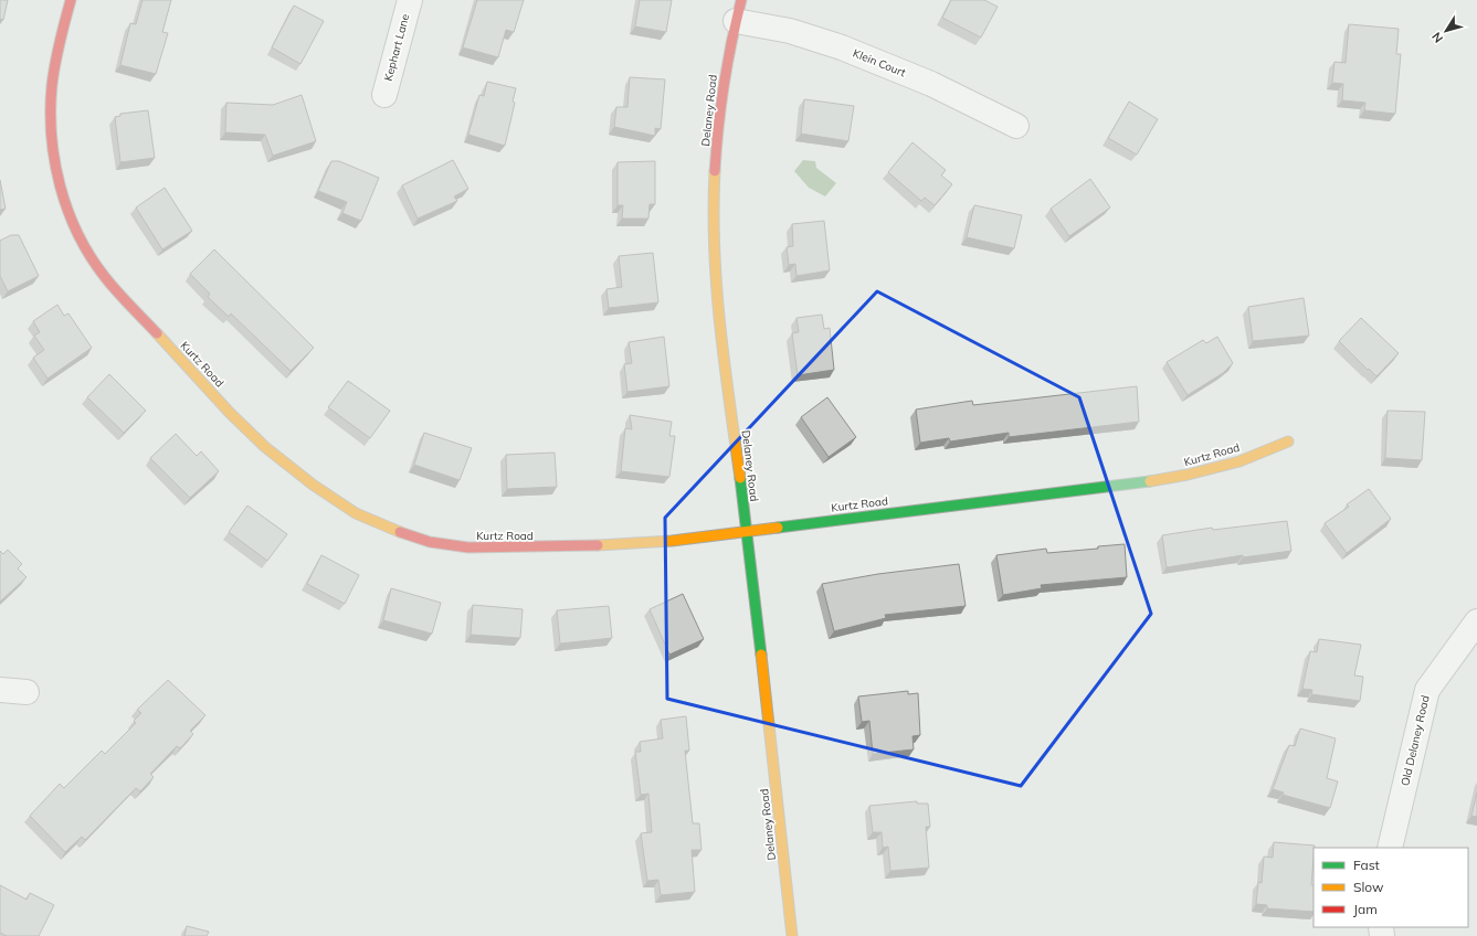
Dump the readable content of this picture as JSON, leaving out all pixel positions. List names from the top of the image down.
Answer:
{
  "streets": {
    "street": [
      "Kephart Lane",
      "Klein Court",
      "Delaney Road",
      "Kurtz Road",
      "Old Delaney Road"
    ]
  },
  "crossings": [
    ["Klein Court", "Delaney Road"],
    ["Delaney Road", "Kurtz Road"]
  ],
  "legend": ["Fast", "Slow", "Jam"],
  "north": "bottom left"
}
